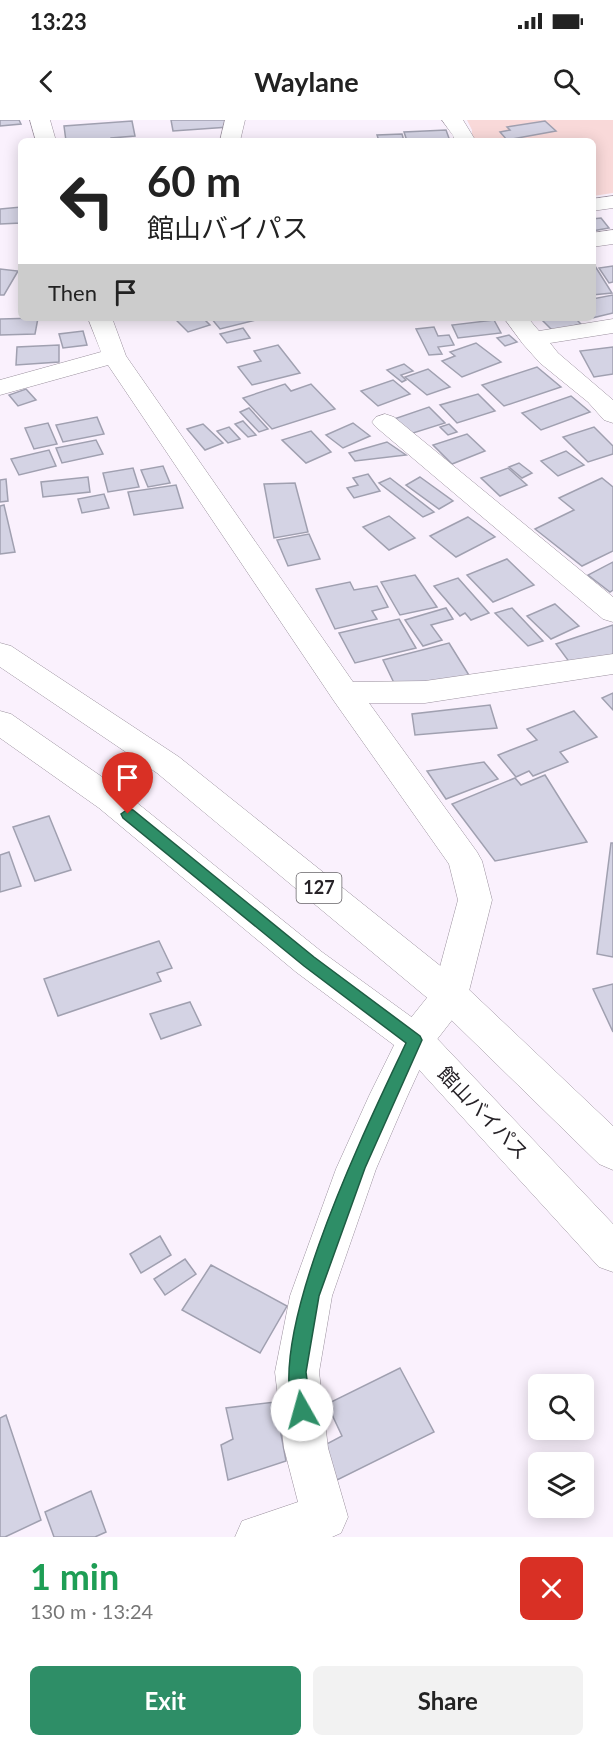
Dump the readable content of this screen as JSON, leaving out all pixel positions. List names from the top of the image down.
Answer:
{
  "streets": {
    "main road": ["127", "館山バイパス"]
  },
  "page": {
    "status": "13:23",
    "header": "Waylane",
    "turn": ["60 m", "館山バイパス"],
    "then": "Then",
    "heading": ["1 min", "130 m · 13:24"],
    "buttons": ["Exit", "Share"]
  }
}
